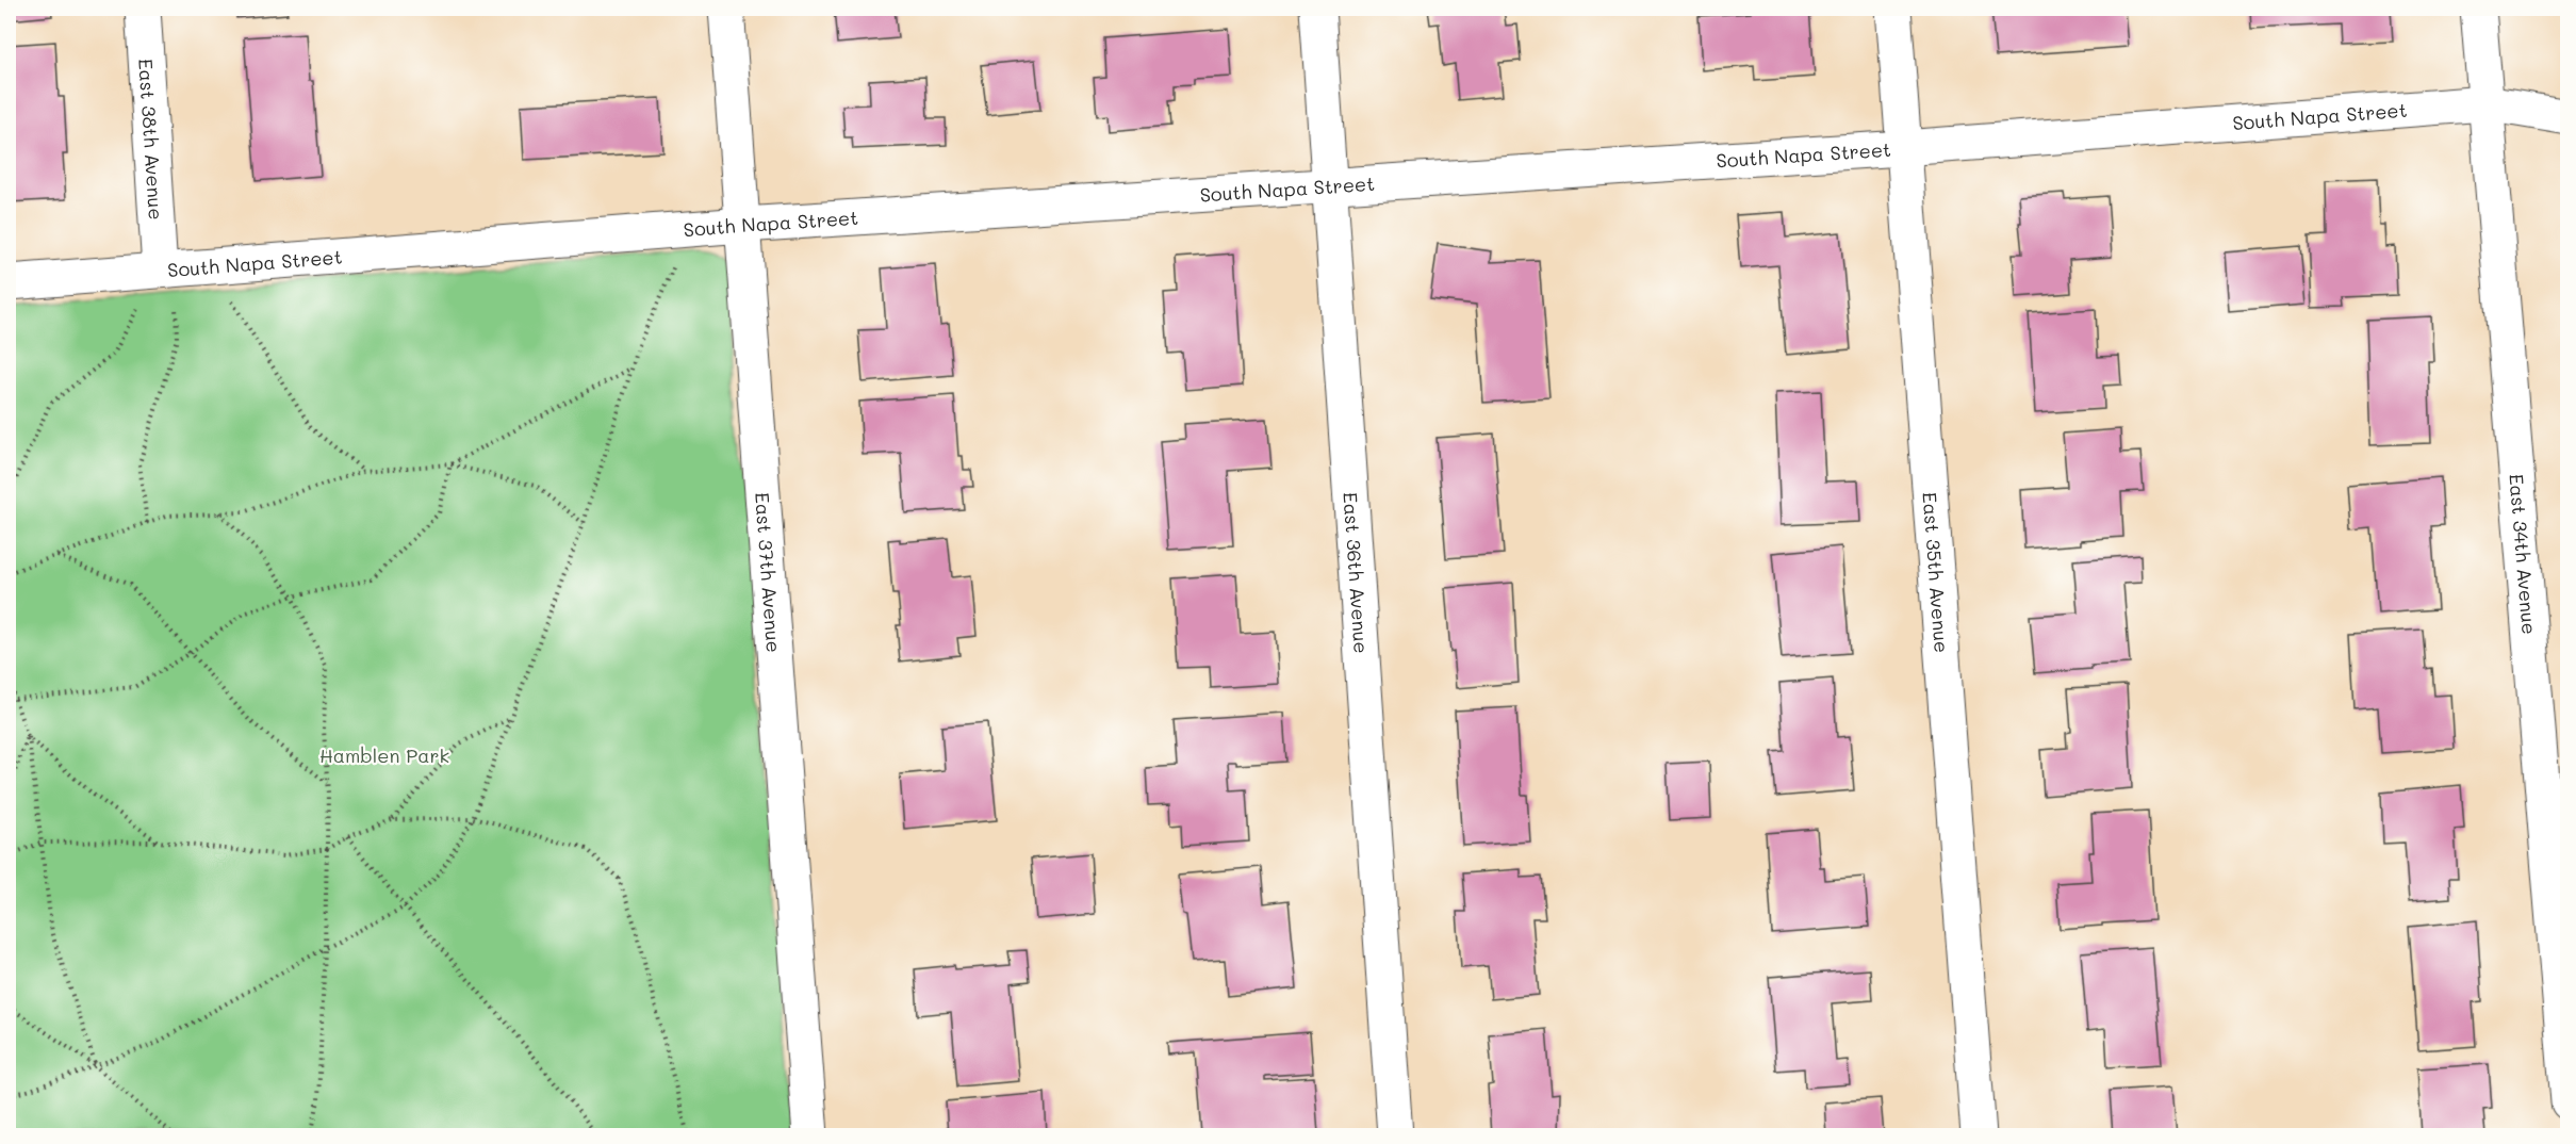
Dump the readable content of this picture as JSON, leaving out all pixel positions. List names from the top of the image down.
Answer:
{
  "streets": {
    "street": [
      "South Napa Street",
      "East 38th Avenue",
      "East 34th Avenue",
      "East 37th Avenue",
      "East 36th Avenue",
      "East 35th Avenue"
    ]
  },
  "crossings": [
    ["South Napa Street", "East 38th Avenue"],
    ["South Napa Street", "East 34th Avenue"],
    ["South Napa Street", "East 37th Avenue"],
    ["South Napa Street", "East 36th Avenue"],
    ["South Napa Street", "East 35th Avenue"]
  ],
  "parks": ["Hamblen Park"]
}
